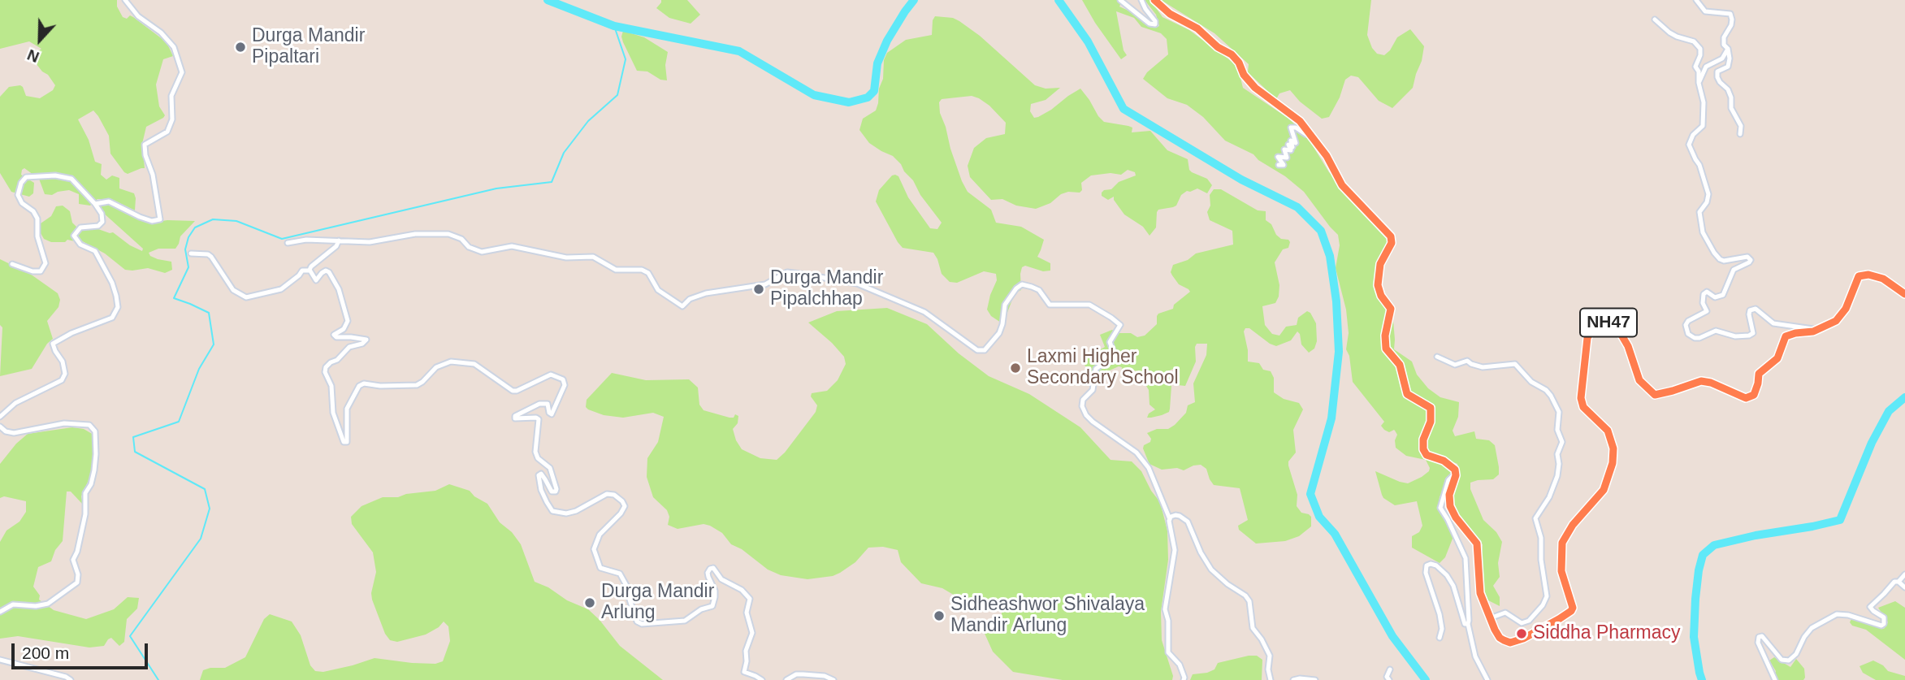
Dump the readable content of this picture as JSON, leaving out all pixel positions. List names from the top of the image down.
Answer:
{
  "streets": {
    "highway": ["NH47"]
  },
  "places": [
    "Durga Mandir Pipaltari",
    "Durga Mandir Pipalchhap",
    "Laxmi Higher Secondary School",
    "Durga Mandir Arlung",
    "Sidheashwor Shivalaya Mandir Arlung",
    "Siddha Pharmacy"
  ],
  "scale_bar": "200 m",
  "north": "bottom"
}
